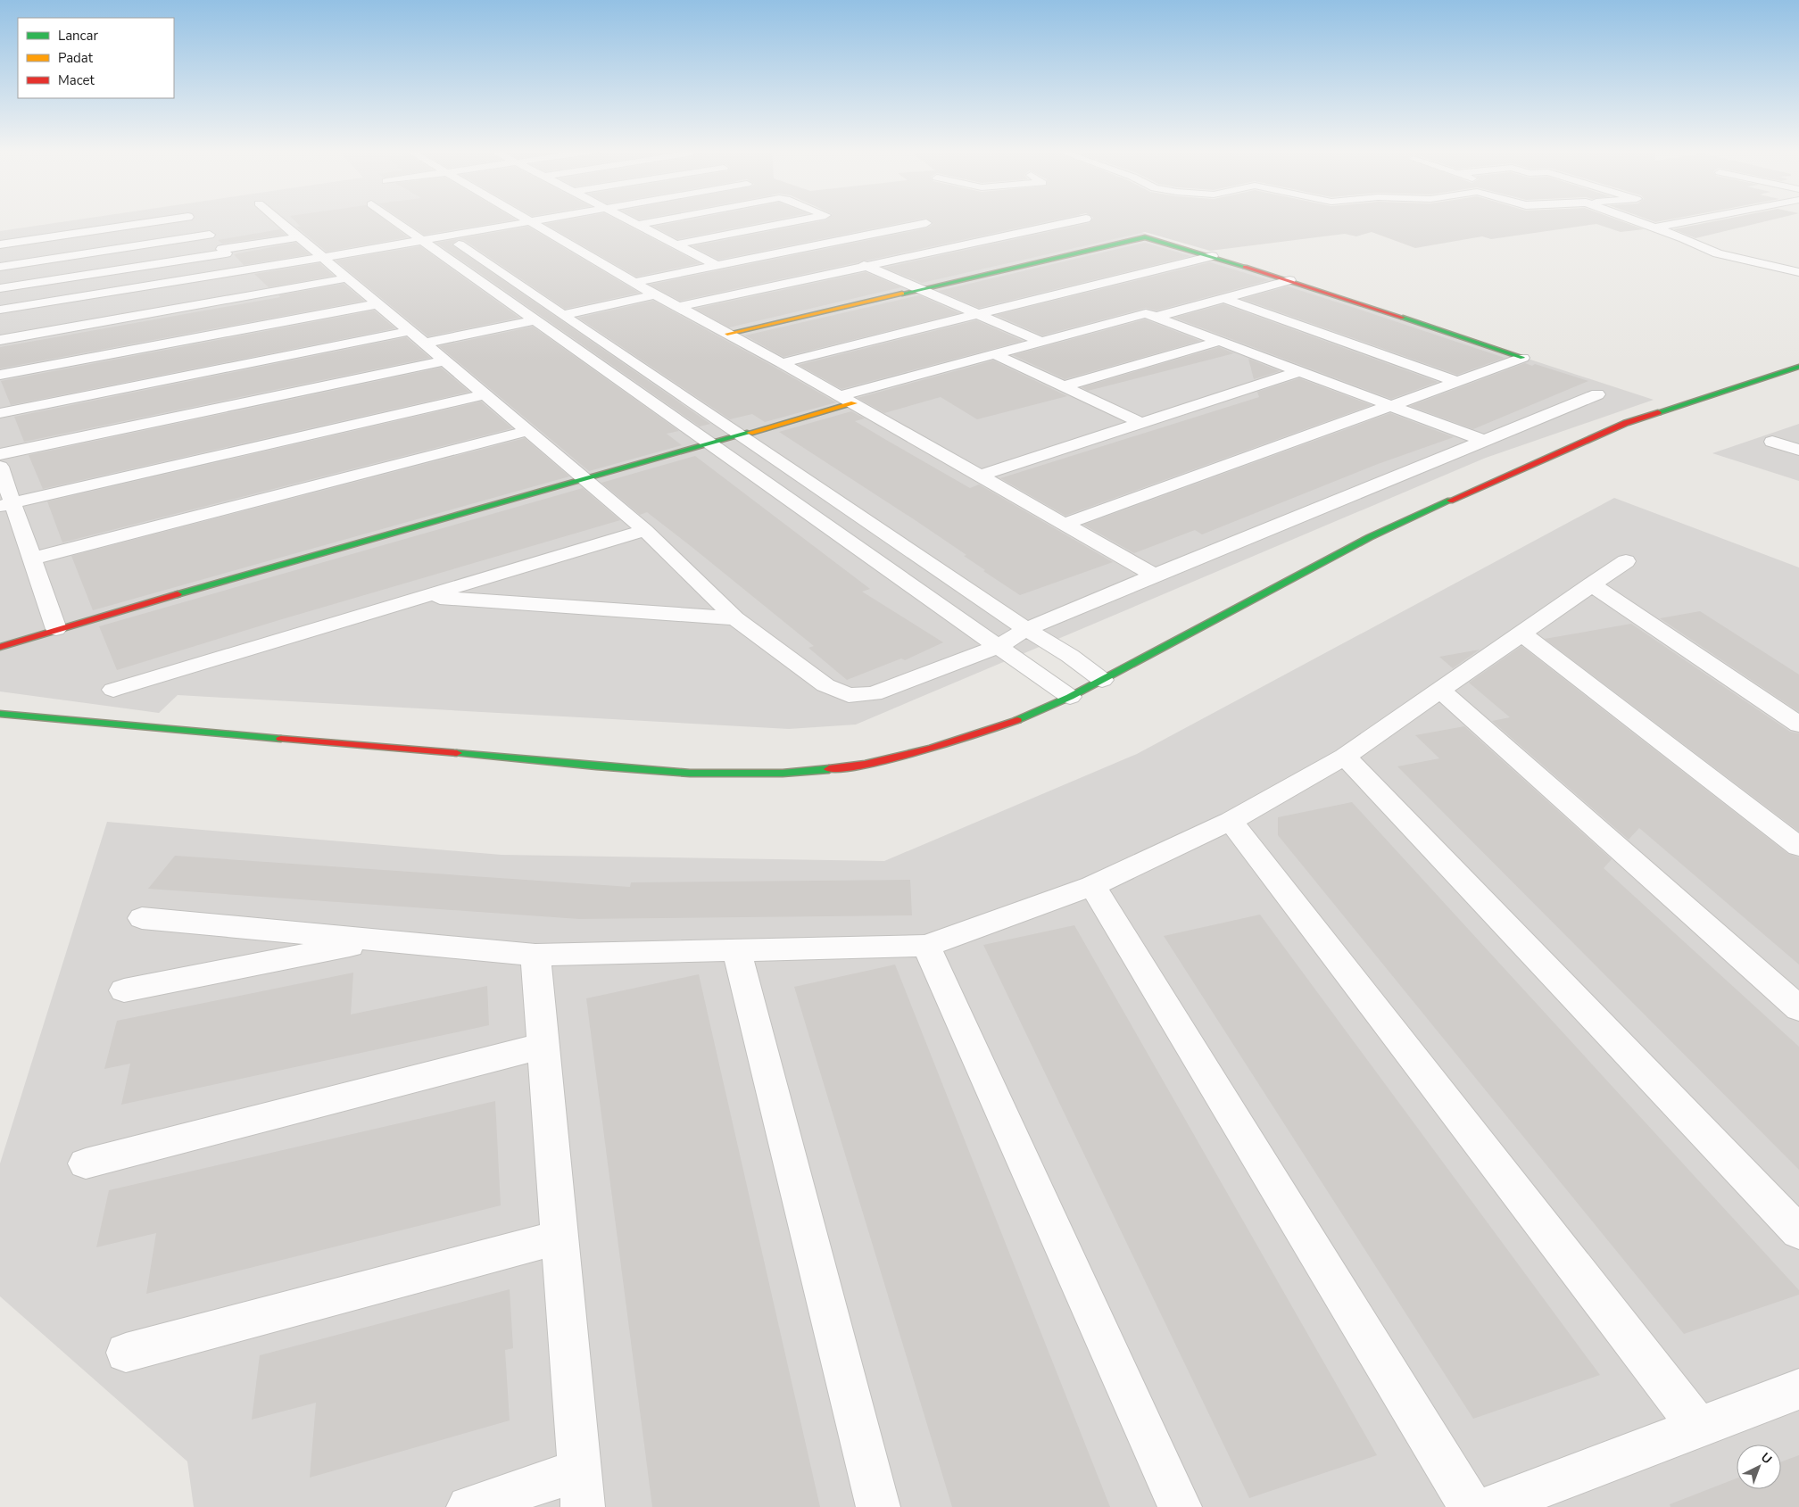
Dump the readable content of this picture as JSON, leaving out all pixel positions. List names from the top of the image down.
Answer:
{
  "legend": ["Lancar", "Padat", "Macet"],
  "north": "top right"
}
